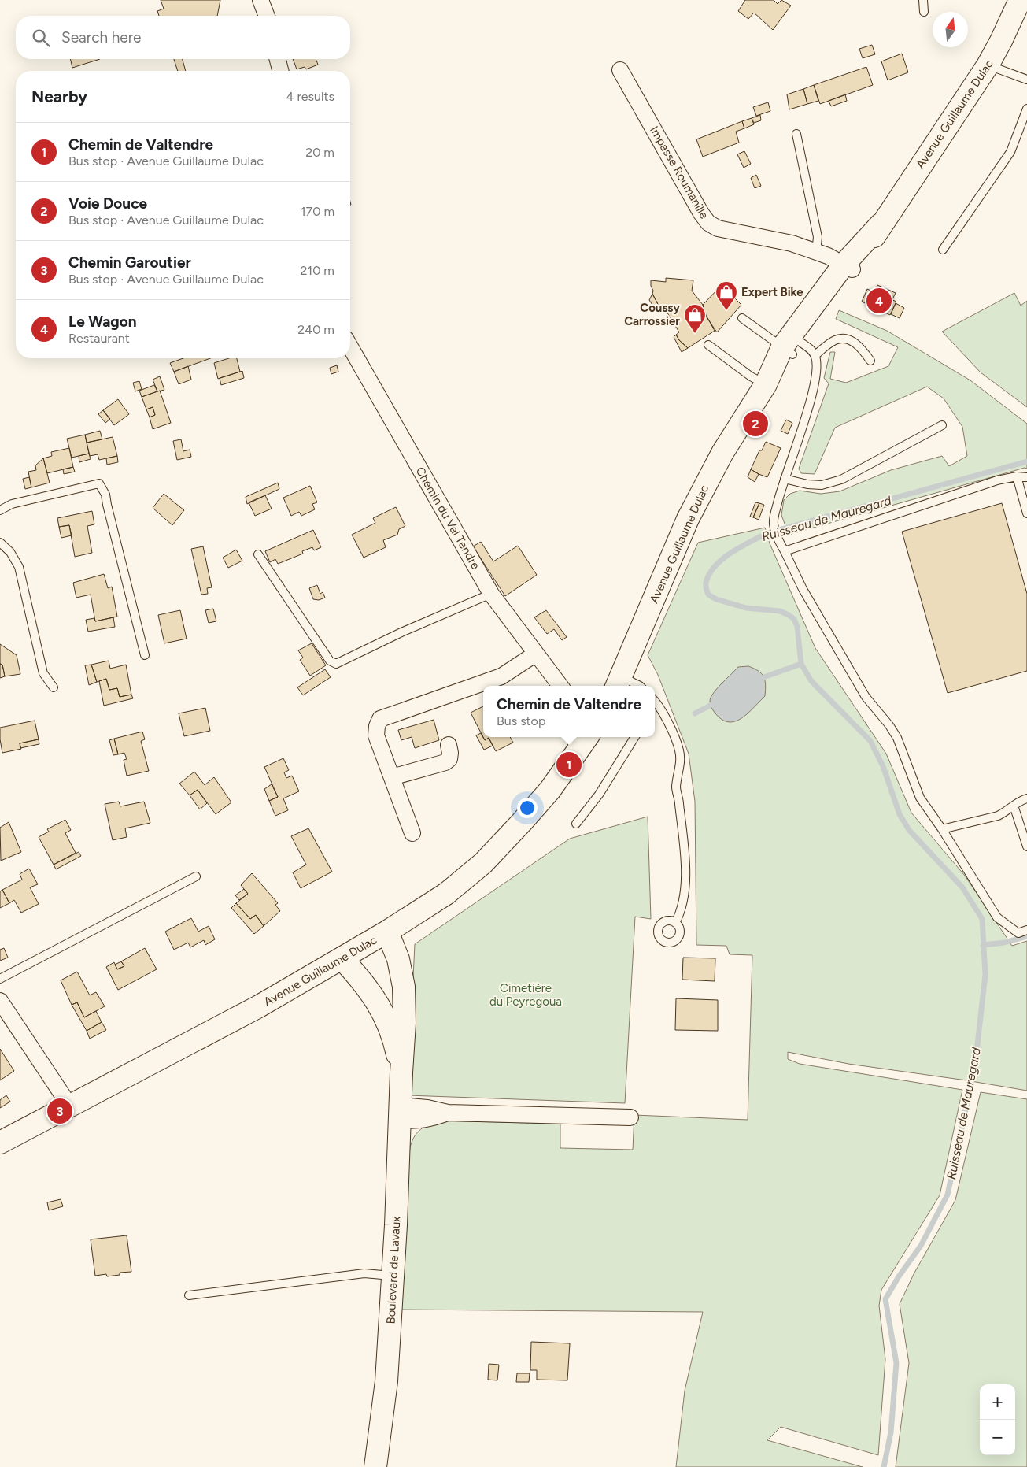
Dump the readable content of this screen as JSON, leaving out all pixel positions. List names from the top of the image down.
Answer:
{
  "streets": {
    "main road": ["Avenue Guillaume Dulac", "Boulevard de Lavaux"],
    "street": ["Impasse Roumanille", "Chemin du Val Tendre"]
  },
  "crossings": [
    ["Avenue Guillaume Dulac", "Impasse Roumanille"],
    ["Avenue Guillaume Dulac", "Boulevard de Lavaux"]
  ],
  "water": ["Ruisseau de Mauregard"],
  "parks": ["Cimetière du Peyregoua"],
  "places": {
    "shop": ["Expert Bike", "Coussy Carrossier"]
  },
  "north": "top",
  "page": {
    "search": "Search here",
    "heading": ["Nearby", "4 results"],
    "list": [
      {
        "mark": "1",
        "name": "Chemin de Valtendre",
        "note": "Bus stop · Avenue Guillaume Dulac",
        "value": "20 m"
      },
      {
        "mark": "2",
        "name": "Voie Douce",
        "note": "Bus stop · Avenue Guillaume Dulac",
        "value": "170 m"
      },
      {
        "mark": "3",
        "name": "Chemin Garoutier",
        "note": "Bus stop · Avenue Guillaume Dulac",
        "value": "210 m"
      },
      {
        "mark": "4",
        "name": "Le Wagon",
        "note": "Restaurant",
        "value": "240 m"
      }
    ],
    "pins": [
      "4",
      "2",
      "1",
      "3"
    ],
    "popup": ["Chemin de Valtendre", "Bus stop"],
    "map_buttons": ["+", "−"]
  }
}
